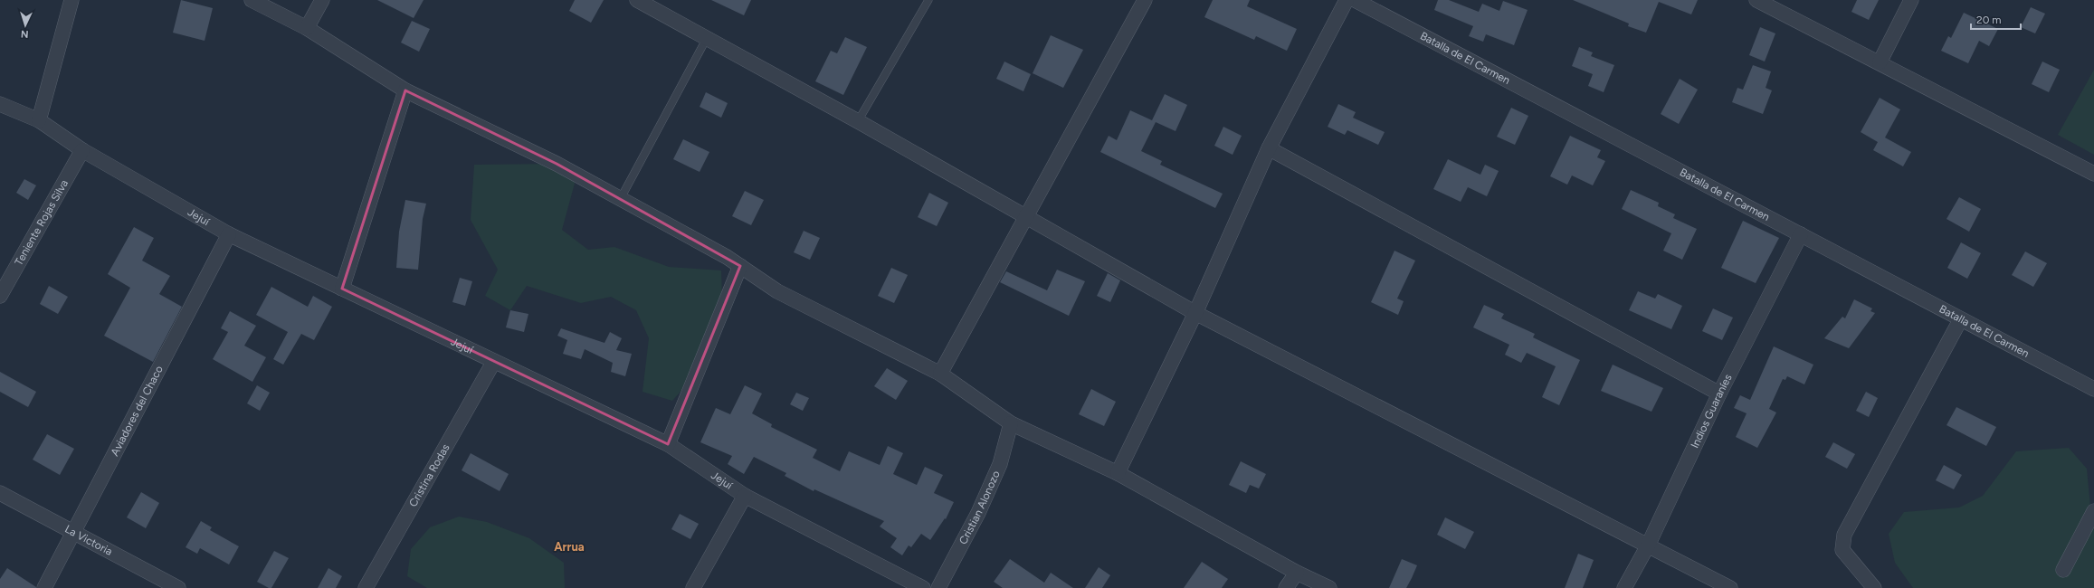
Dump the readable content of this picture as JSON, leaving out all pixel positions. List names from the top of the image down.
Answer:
{
  "streets": {
    "street": [
      "Batalla de El Carmen",
      "Jejuí",
      "Teniente Rojas Silva",
      "Indios Guaraníes",
      "Aviadores del Chaco",
      "Cristina Rodas",
      "Cristian Alonozo",
      "La Victoria"
    ]
  },
  "crossings": [
    ["Batalla de El Carmen", "Indios Guaraníes"],
    ["Jejuí", "Teniente Rojas Silva"],
    ["Jejuí", "Aviadores del Chaco"],
    ["Jejuí", "Cristina Rodas"],
    ["Aviadores del Chaco", "La Victoria"]
  ],
  "districts": ["Arrua"],
  "scale_bar": "20 m",
  "north": "bottom"
}
